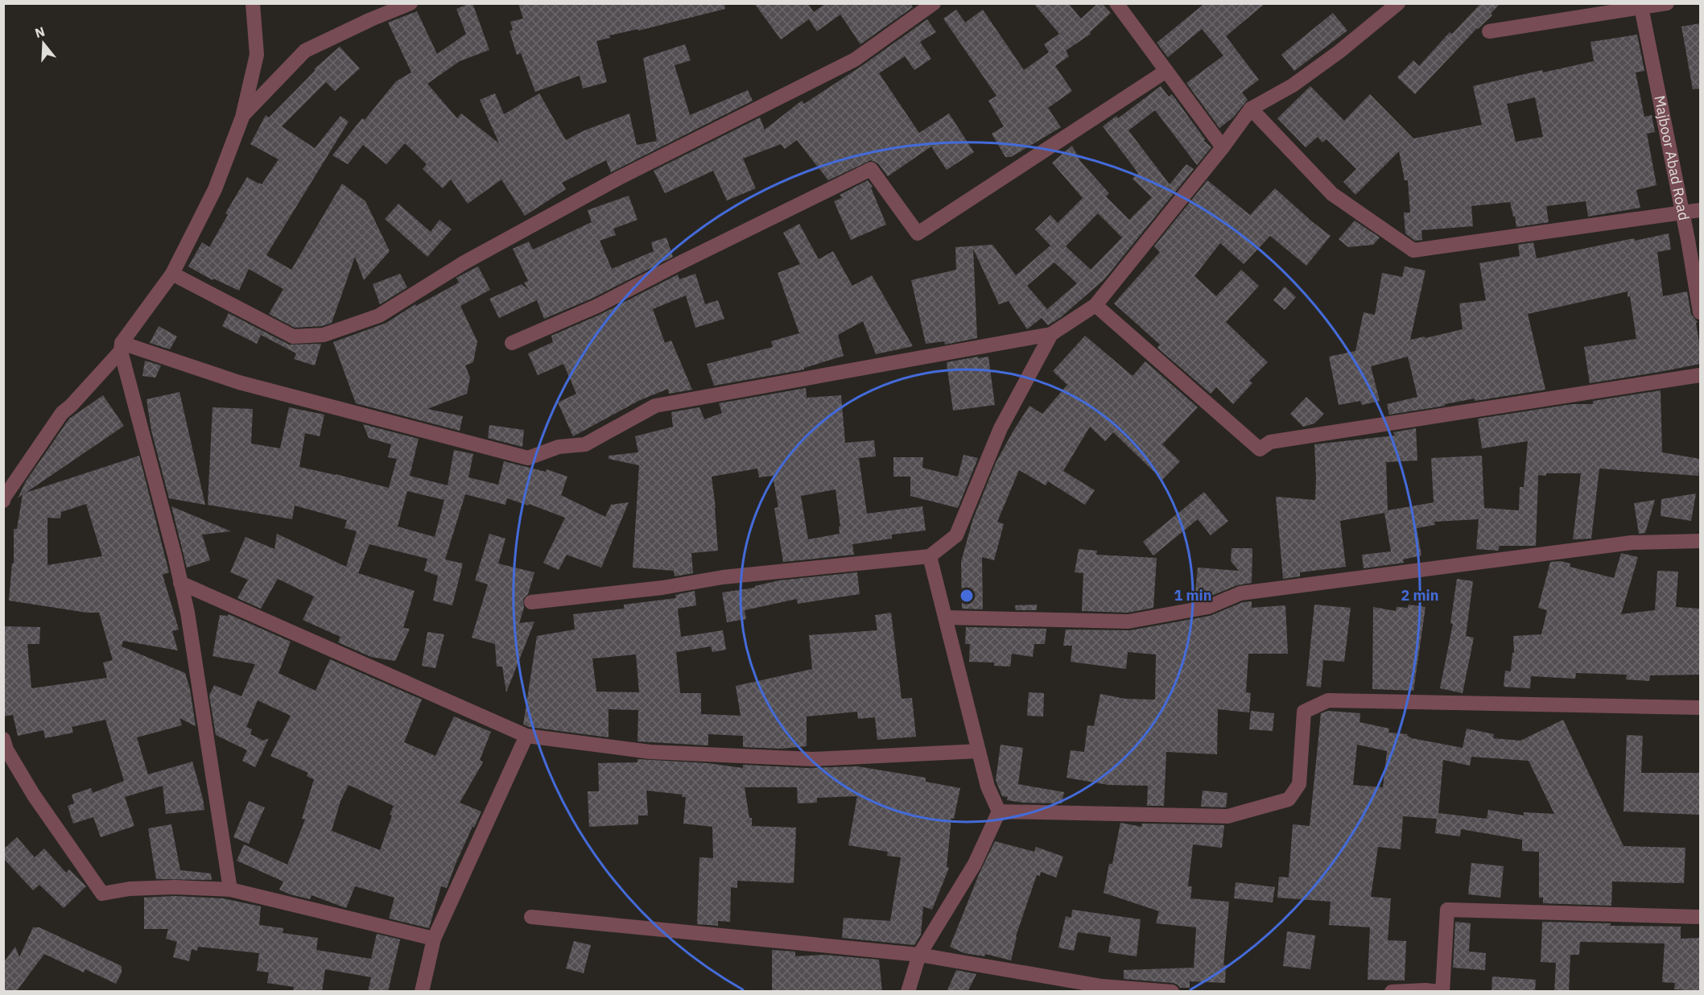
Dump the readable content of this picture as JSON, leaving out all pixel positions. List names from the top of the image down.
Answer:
{
  "streets": {
    "street": ["Majboor Abad Road"]
  },
  "north": "top",
  "rings": ["1 min", "2 min"]
}
